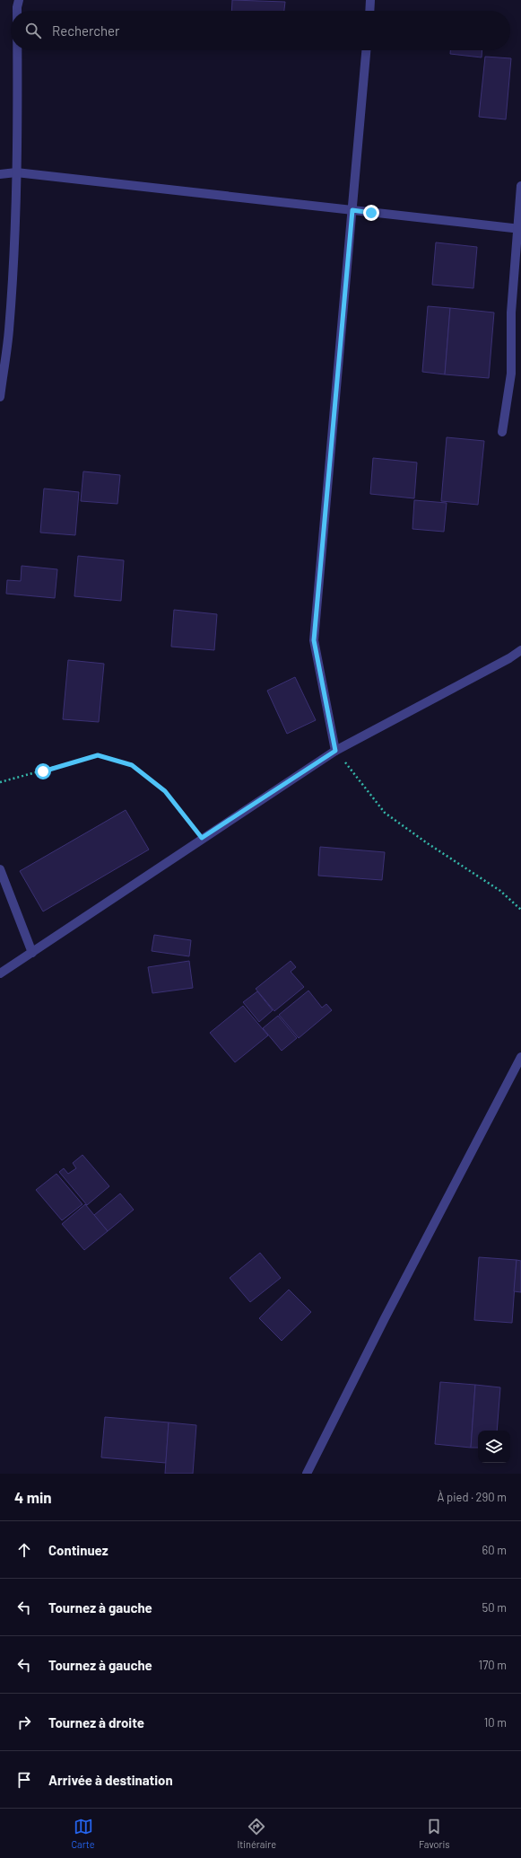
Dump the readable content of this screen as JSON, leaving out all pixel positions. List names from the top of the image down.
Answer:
{
  "page": {
    "search": "Rechercher",
    "heading": ["4 min", "À pied · 290 m"],
    "list": [
      ["Continuez", "60 m"],
      ["Tournez à gauche", "50 m"],
      ["Tournez à gauche", "170 m"],
      ["Tournez à droite", "10 m"],
      "Arrivée à destination"
    ],
    "nav": ["Carte", "Itinéraire", "Favoris"]
  }
}
